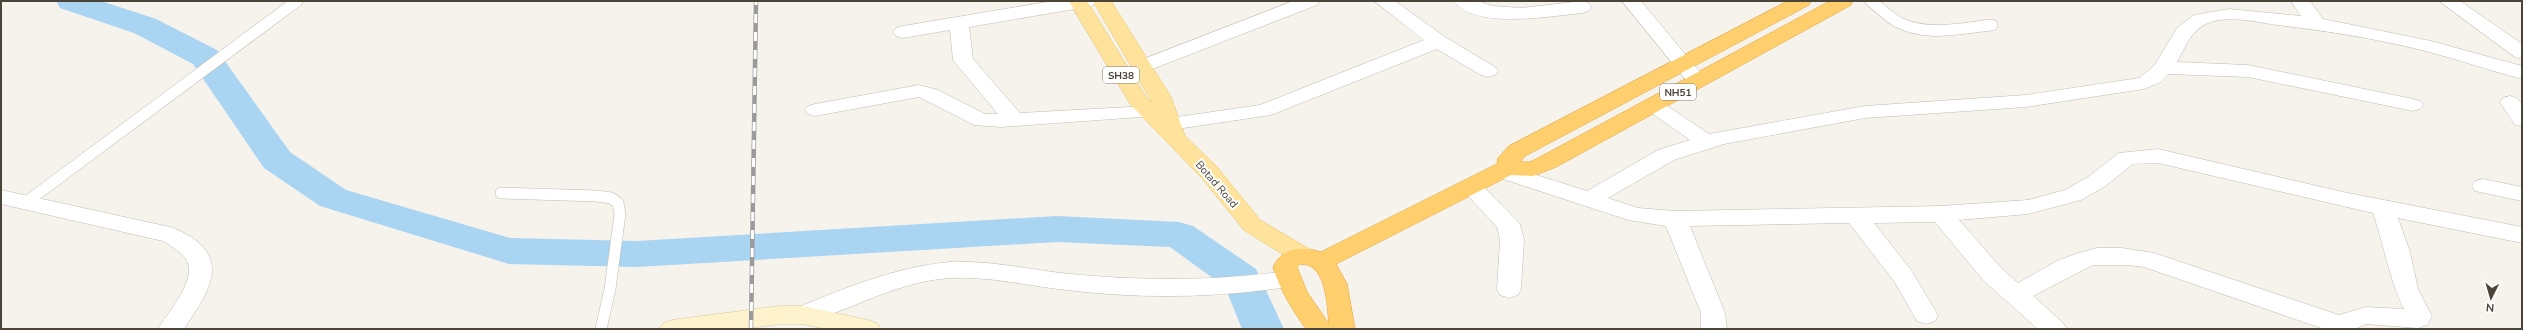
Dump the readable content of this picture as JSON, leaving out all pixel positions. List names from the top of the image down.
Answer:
{
  "streets": {
    "highway": ["NH51"],
    "main road": ["SH38", "Botad Road"]
  },
  "crossings": [
    ["NH51", "Botad Road"]
  ],
  "north": "bottom"
}
